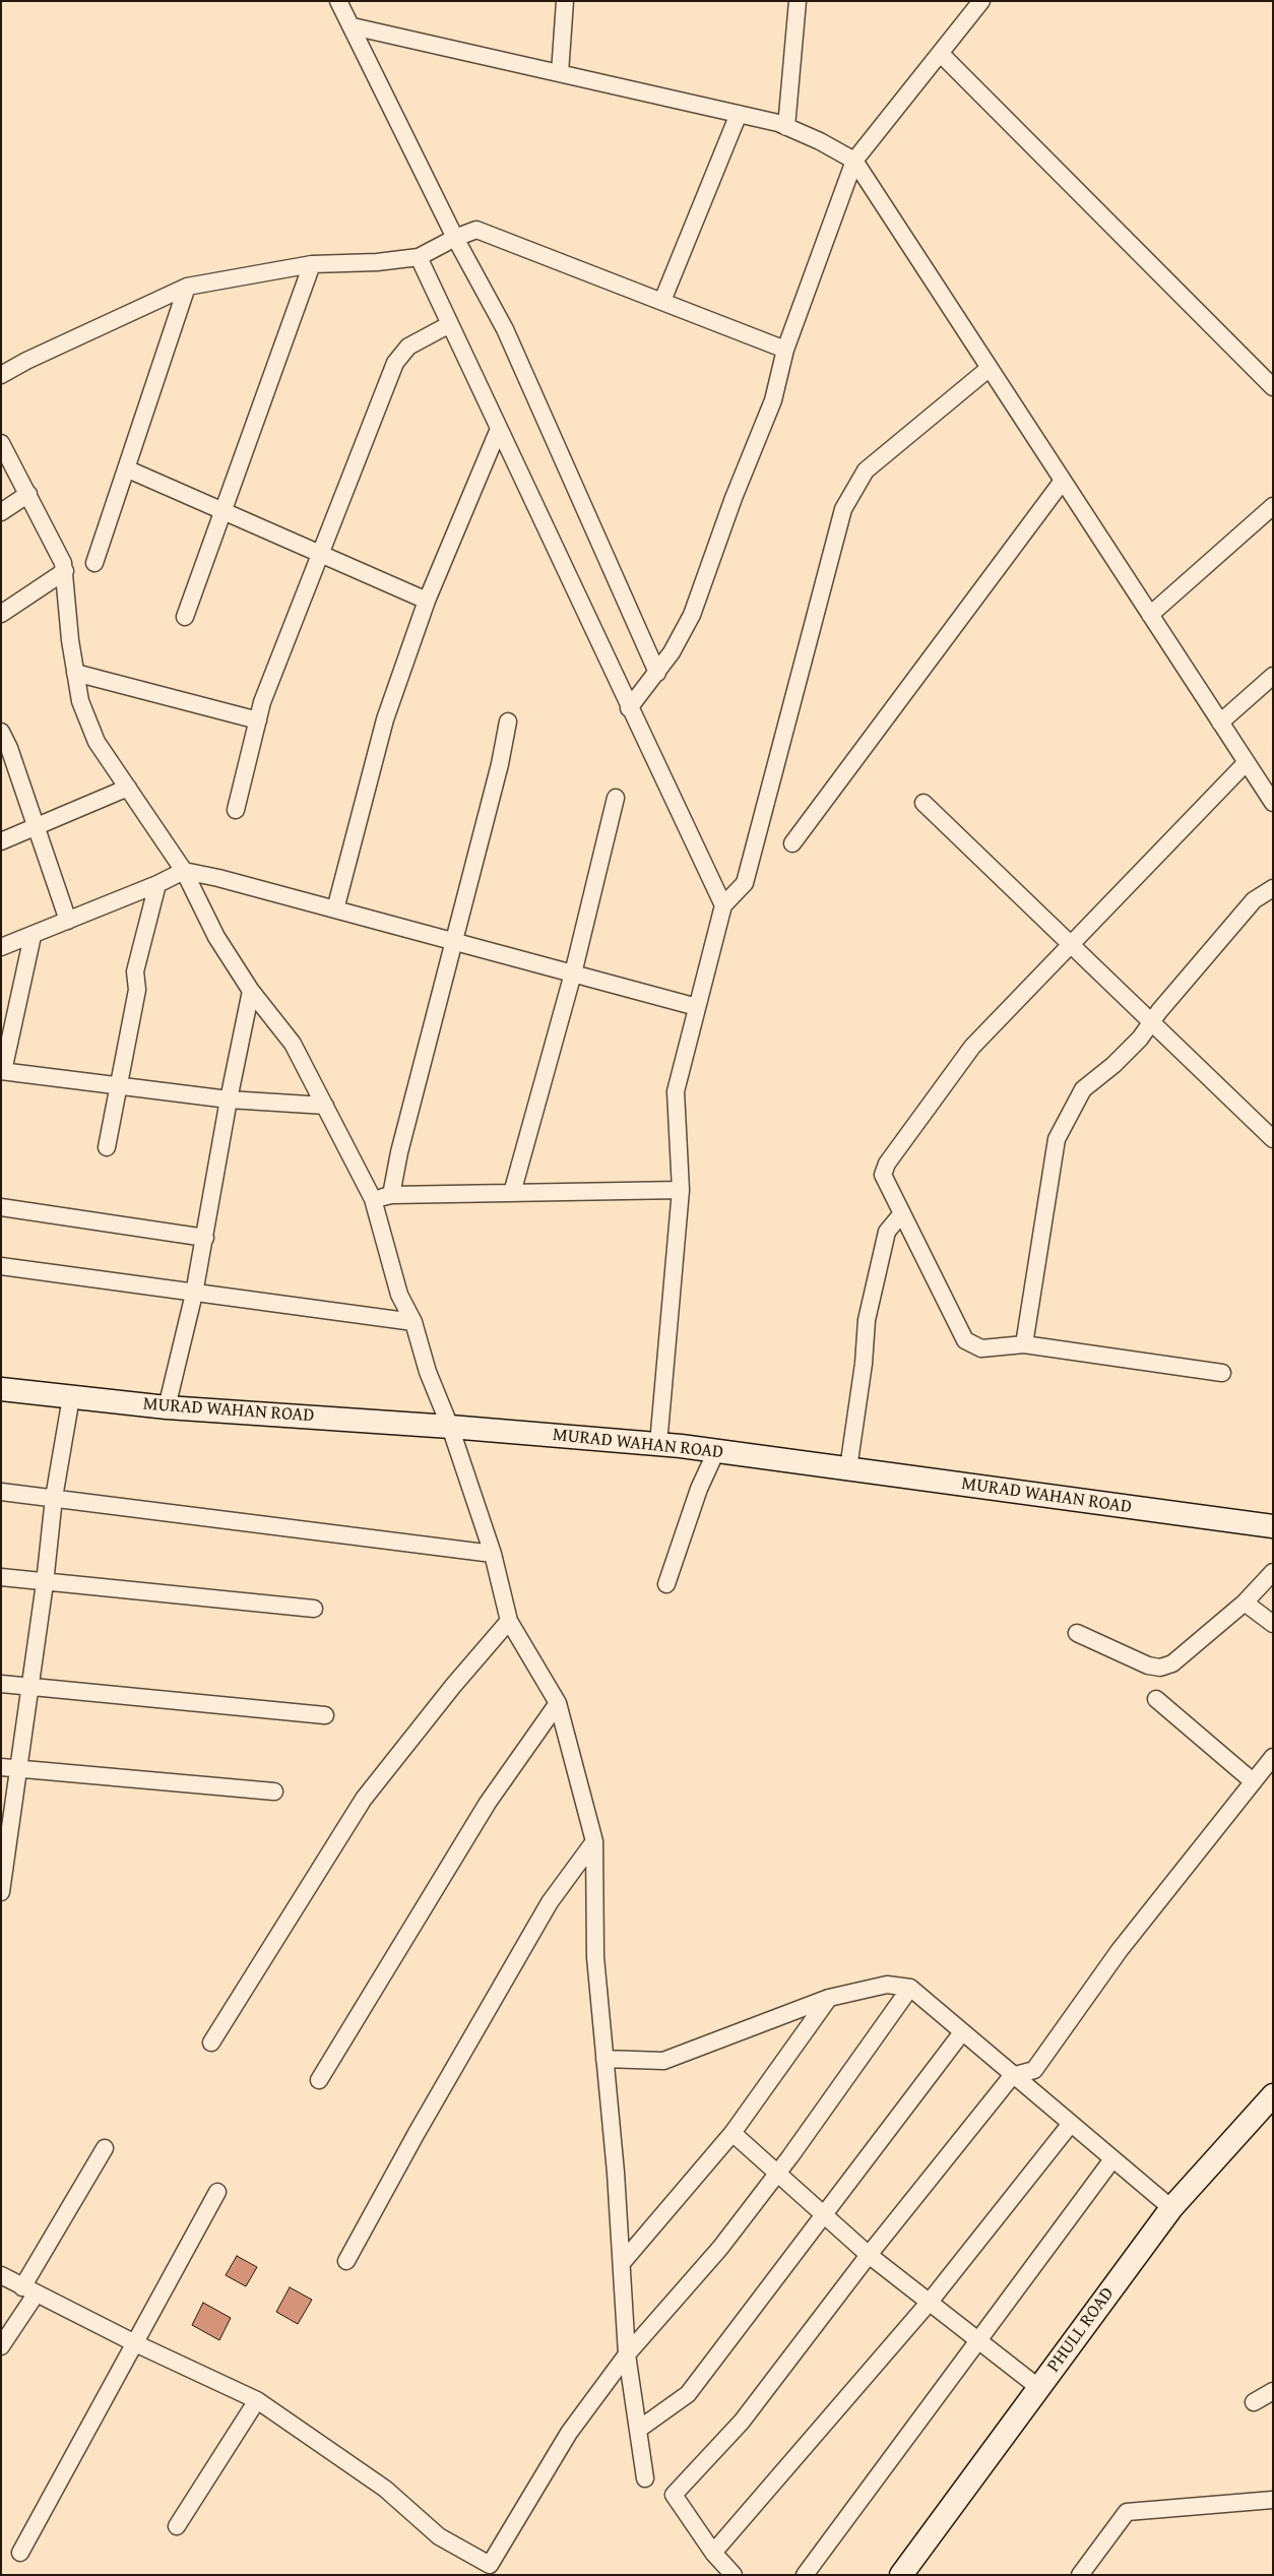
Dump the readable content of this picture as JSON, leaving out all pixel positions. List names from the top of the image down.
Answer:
{
  "streets": {
    "street": ["MURAD WAHAN ROAD", "PHULL ROAD"]
  }
}
